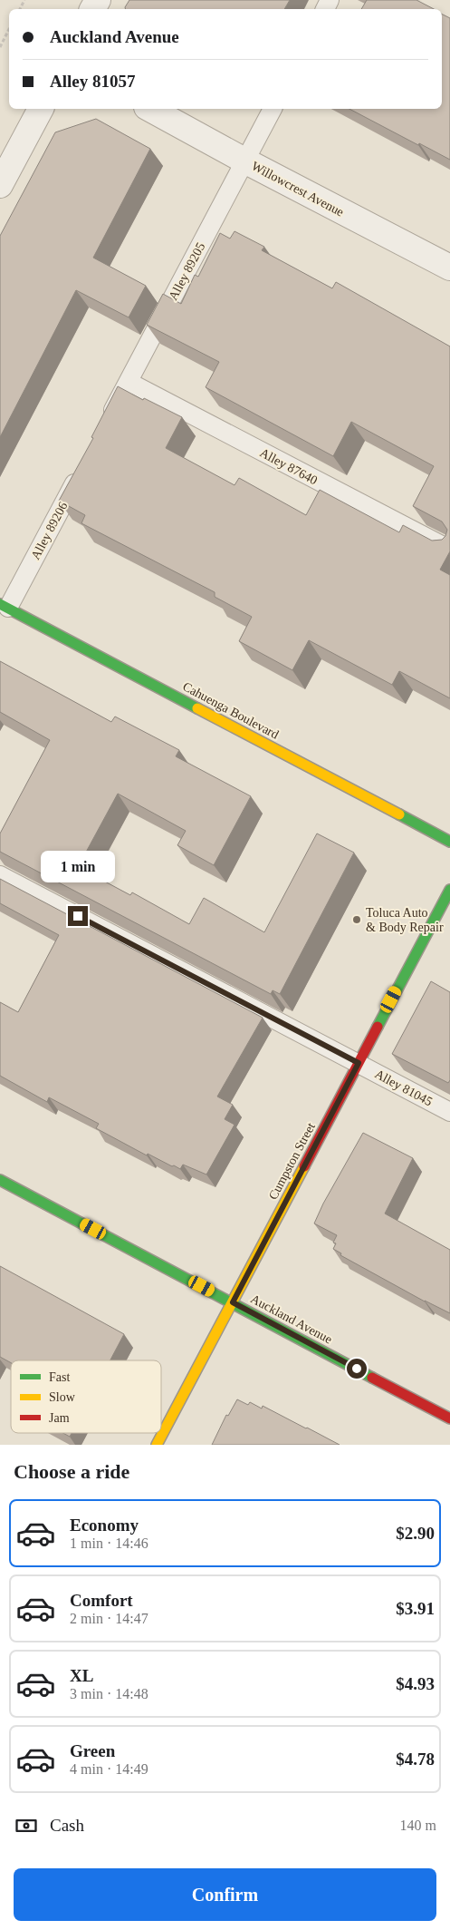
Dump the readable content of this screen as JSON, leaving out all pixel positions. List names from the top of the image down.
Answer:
{
  "streets": {
    "street": [
      "Willowcrest Avenue",
      "Cahuenga Boulevard",
      "Cumpston Street",
      "Auckland Avenue"
    ],
    "lane": [
      "Alley 89205",
      "Alley 87640",
      "Alley 89206",
      "Alley 81045"
    ]
  },
  "crossings": [
    ["Willowcrest Avenue", "Alley 89205"],
    ["Alley 89205", "Alley 87640"],
    ["Alley 89206", "Cahuenga Boulevard"],
    ["Alley 81045", "Cumpston Street"],
    ["Cumpston Street", "Auckland Avenue"]
  ],
  "places": ["Toluca Auto & Body Repair"],
  "legend": ["Fast", "Slow", "Jam"],
  "page": {
    "banner": ["Auckland Avenue", "Alley 81057"],
    "bubble": "1 min",
    "heading": "Choose a ride",
    "list": [
      {
        "name": "Economy",
        "note": "1 min · 14:46",
        "value": "$2.90"
      },
      {
        "name": "Comfort",
        "note": "2 min · 14:47",
        "value": "$3.91"
      },
      {
        "name": "XL",
        "note": "3 min · 14:48",
        "value": "$4.93"
      },
      {
        "name": "Green",
        "note": "4 min · 14:49",
        "value": "$4.78"
      }
    ],
    "pay": ["Cash", "140 m"],
    "buttons": "Confirm"
  }
}
